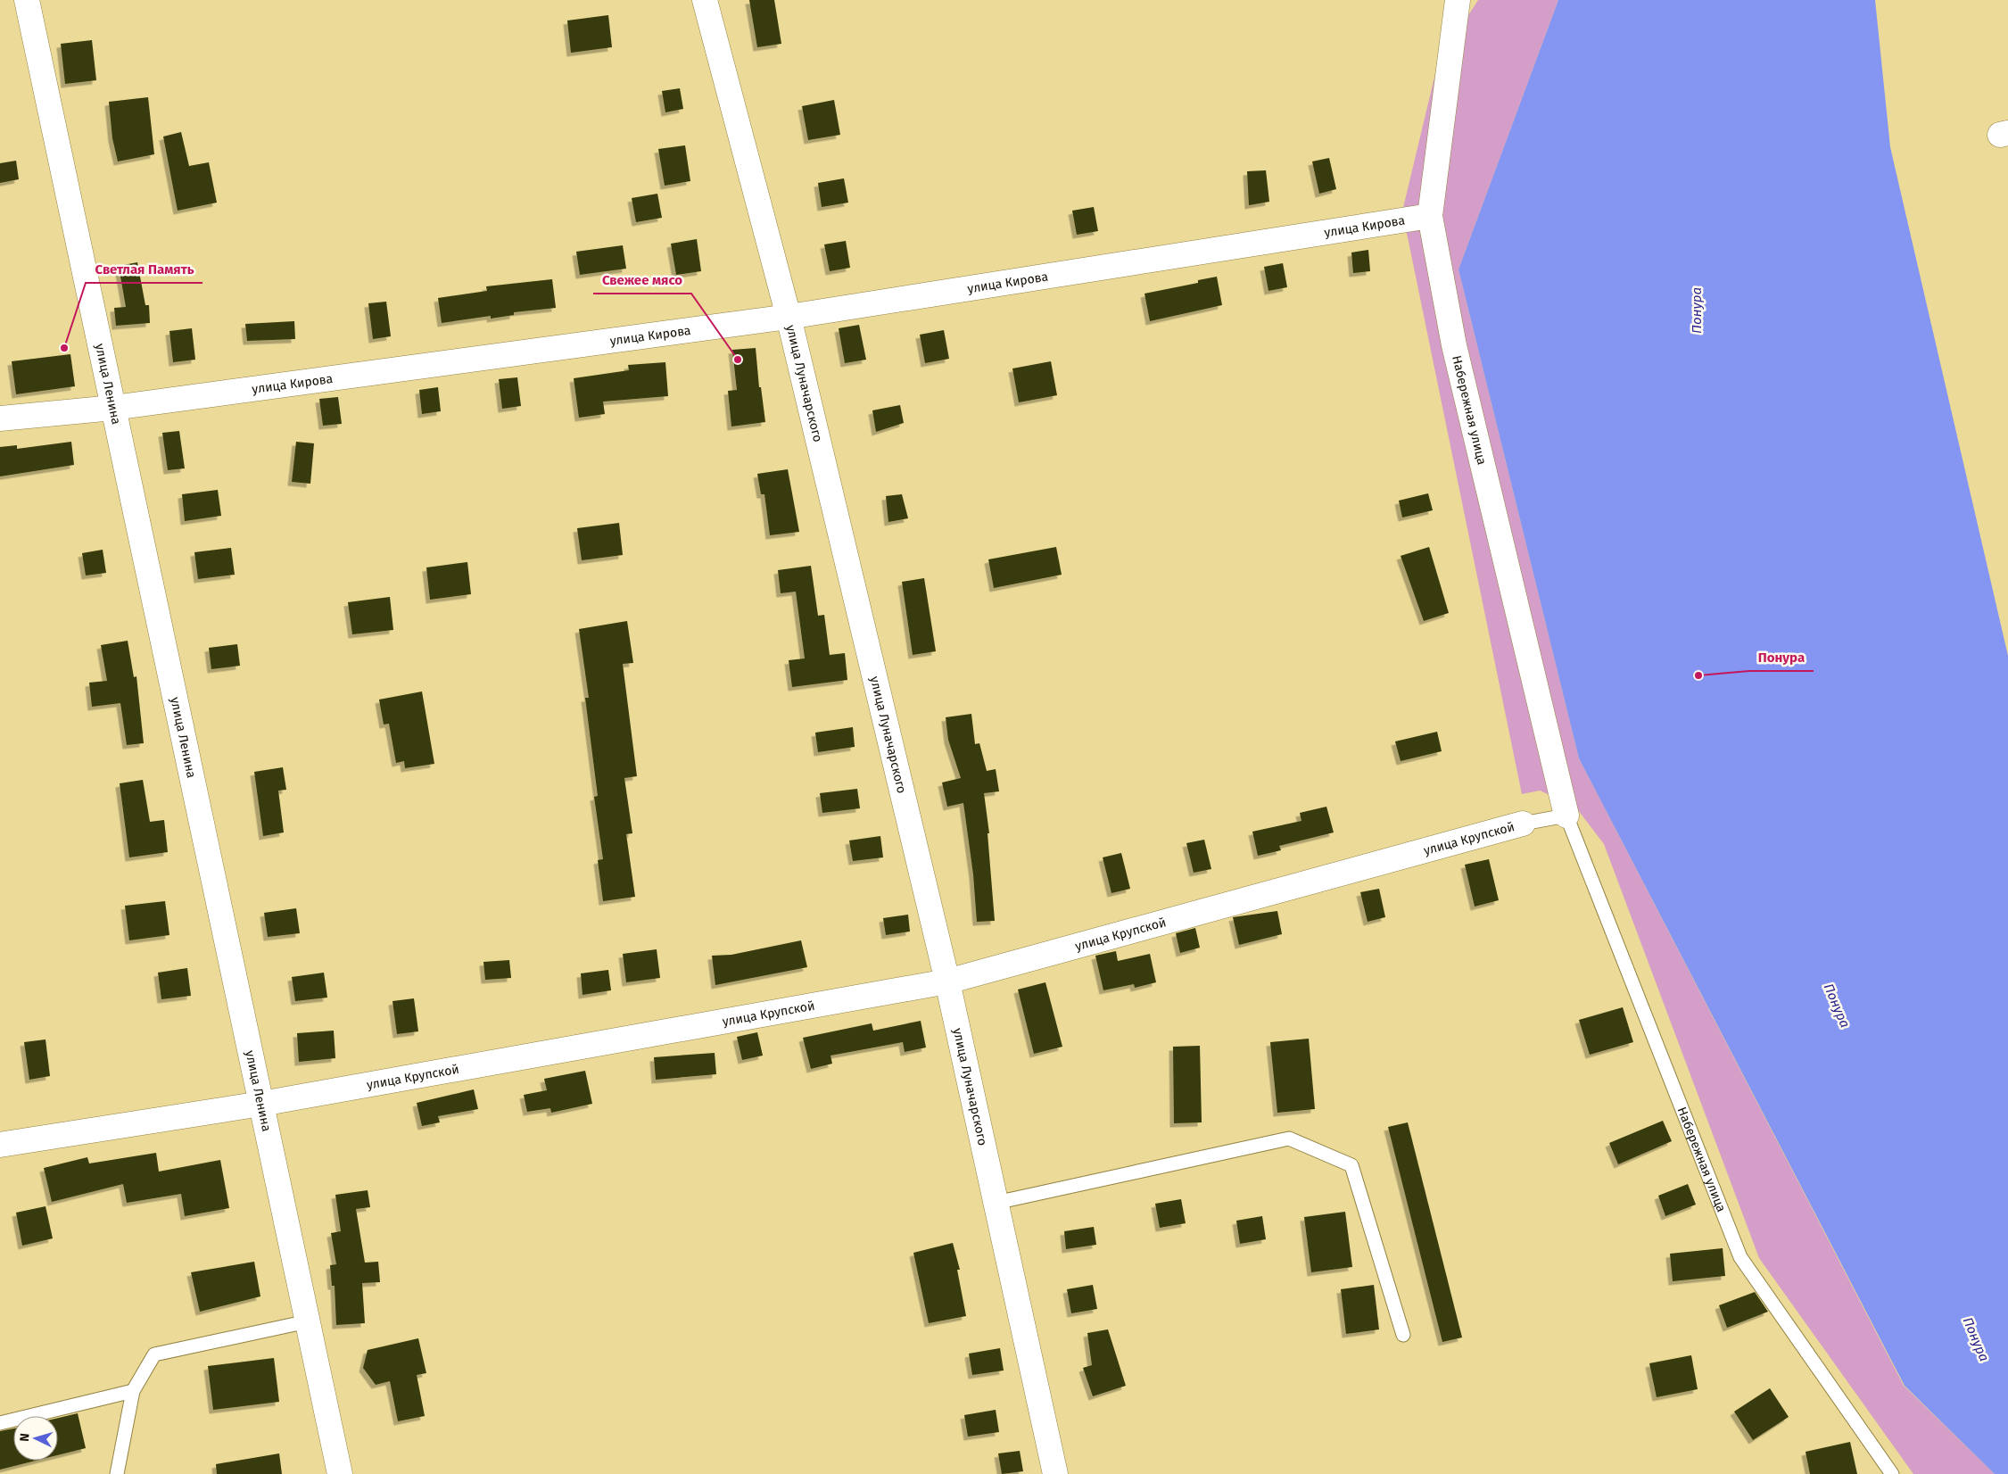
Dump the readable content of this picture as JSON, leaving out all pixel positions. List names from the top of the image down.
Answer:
{
  "streets": {
    "street": [
      "улица Кирова",
      "улица Ленина",
      "улица Луначарского",
      "Набережная улица",
      "улица Крупской"
    ]
  },
  "crossings": [
    ["улица Кирова", "улица Ленина"],
    ["улица Кирова", "улица Луначарского"],
    ["улица Кирова", "Набережная улица"],
    ["улица Ленина", "улица Крупской"],
    ["улица Луначарского", "улица Крупской"]
  ],
  "water": ["Понура"],
  "places": ["Светлая Память", "Свежее мясо", "Понура"],
  "north": "left"
}
